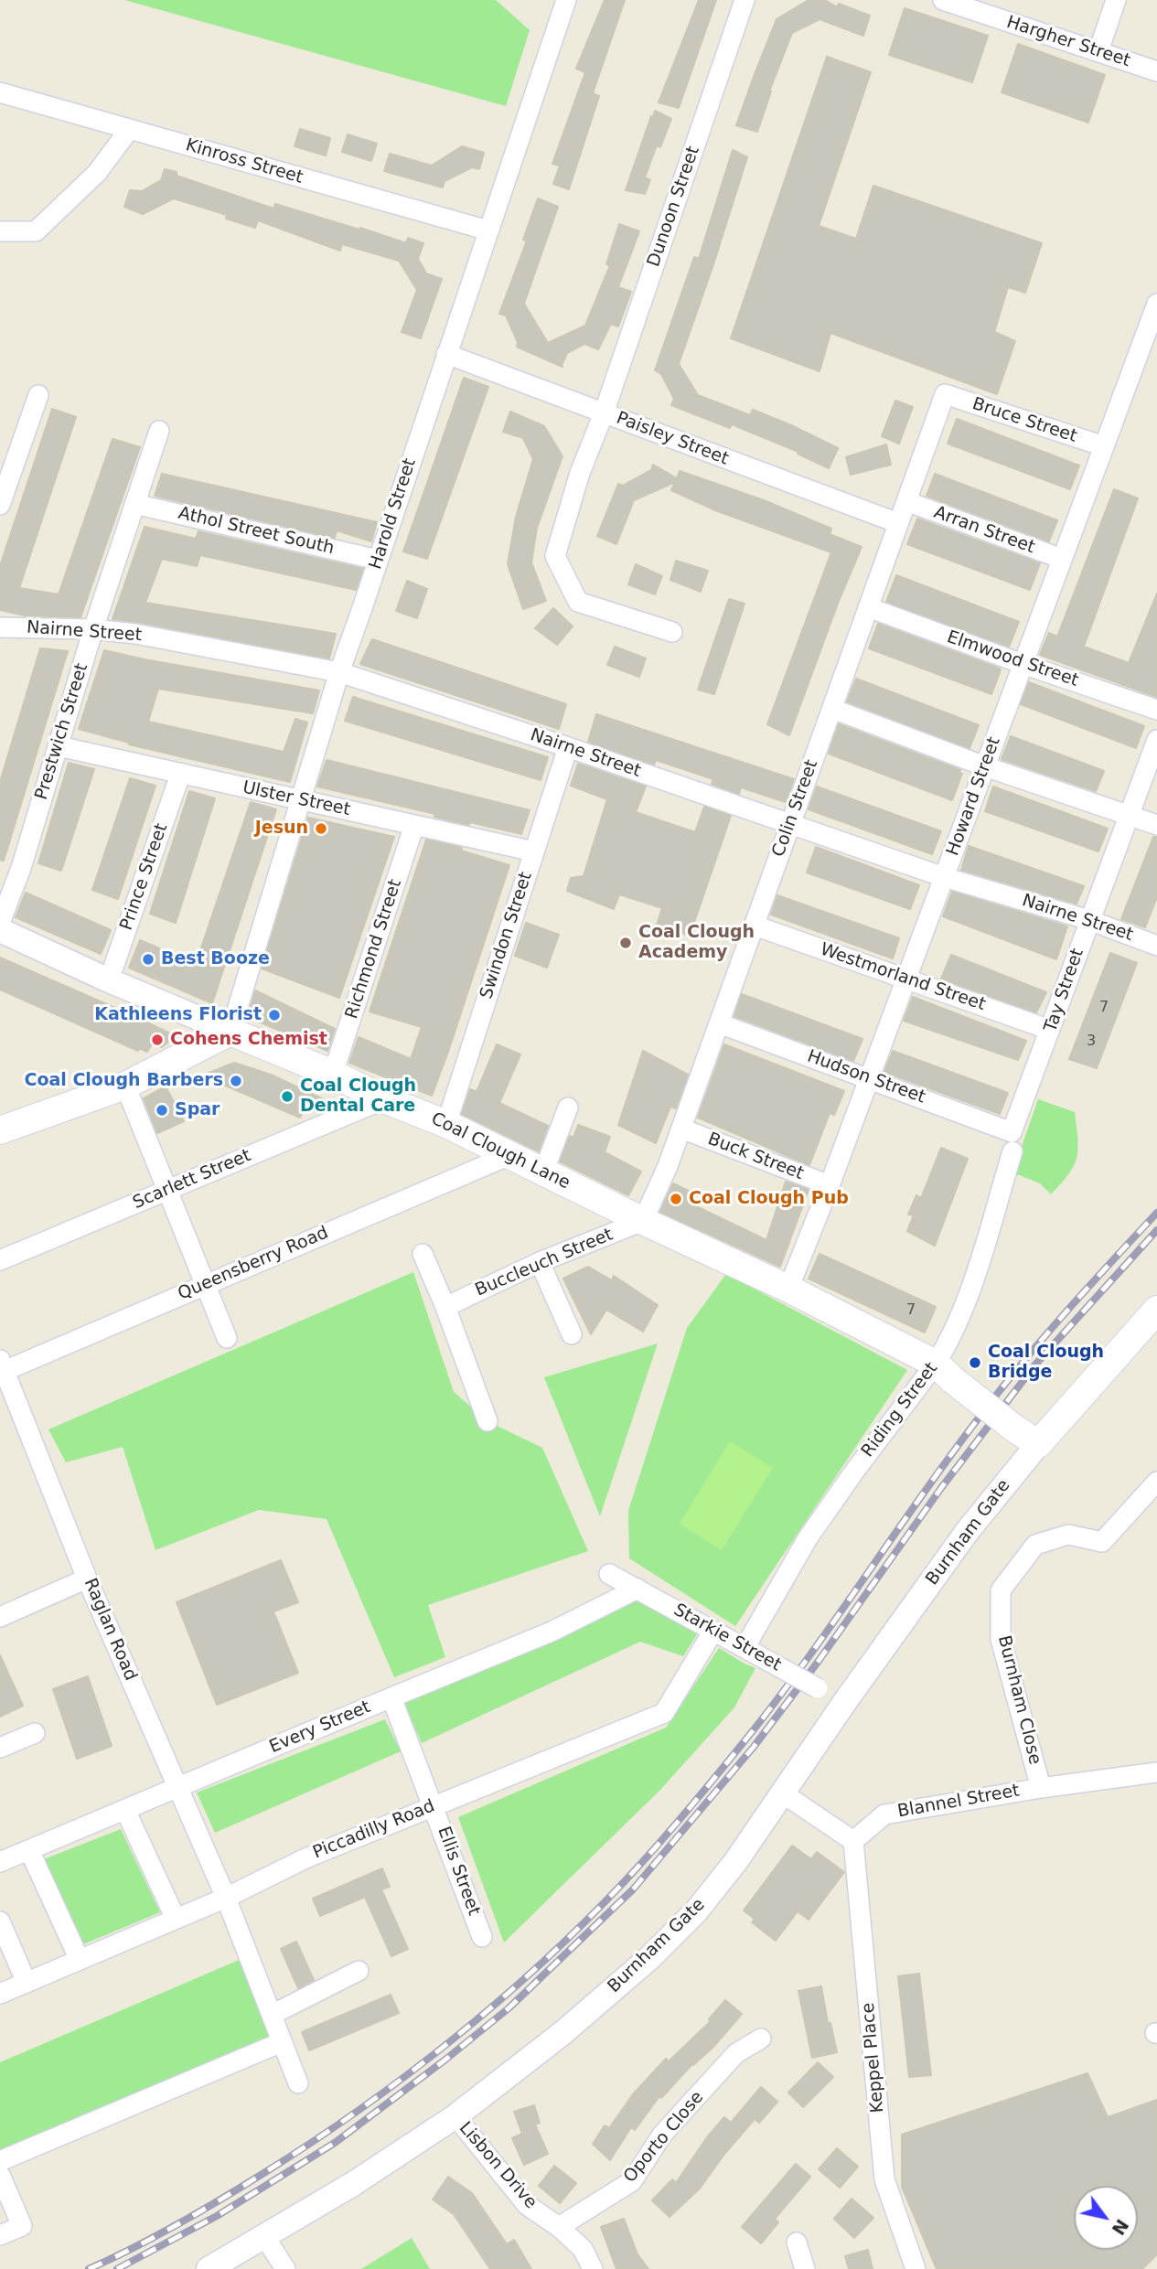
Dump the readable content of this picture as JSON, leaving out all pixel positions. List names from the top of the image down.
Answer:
{
  "streets": {
    "main road": ["Coal Clough Lane"],
    "street": [
      "Hargher Street",
      "Kinross Street",
      "Dunoon Street",
      "Bruce Street",
      "Paisley Street",
      "Harold Street",
      "Arran Street",
      "Athol Street South",
      "Nairne Street",
      "Elmwood Street",
      "Prestwich Street",
      "Howard Street",
      "Ulster Street",
      "Colin Street",
      "Prince Street",
      "Swindon Street",
      "Richmond Street",
      "Westmorland Street",
      "Tay Street",
      "Hudson Street",
      "Buck Street",
      "Scarlett Street",
      "Buccleuch Street",
      "Queensberry Road",
      "Riding Street",
      "Burnham Gate",
      "Raglan Road",
      "Starkie Street",
      "Burnham Close",
      "Every Street",
      "Blannel Street",
      "Piccadilly Road",
      "Ellis Street",
      "Keppel Place",
      "Oporto Close",
      "Lisbon Drive"
    ]
  },
  "crossings": [
    ["Kinross Street", "Harold Street"],
    ["Dunoon Street", "Paisley Street"],
    ["Bruce Street", "Howard Street"],
    ["Bruce Street", "Colin Street"],
    ["Paisley Street", "Harold Street"],
    ["Paisley Street", "Colin Street"],
    ["Harold Street", "Athol Street South"],
    ["Harold Street", "Nairne Street"],
    ["Harold Street", "Ulster Street"],
    ["Harold Street", "Coal Clough Lane"],
    ["Arran Street", "Howard Street"],
    ["Arran Street", "Colin Street"],
    ["Athol Street South", "Prestwich Street"],
    ["Nairne Street", "Prestwich Street"],
    ["Nairne Street", "Howard Street"],
    ["Nairne Street", "Colin Street"],
    ["Nairne Street", "Swindon Street"],
    ["Nairne Street", "Tay Street"],
    ["Elmwood Street", "Howard Street"],
    ["Elmwood Street", "Colin Street"],
    ["Prestwich Street", "Ulster Street"],
    ["Howard Street", "Westmorland Street"],
    ["Howard Street", "Hudson Street"],
    ["Howard Street", "Coal Clough Lane"],
    ["Howard Street", "Buck Street"],
    ["Ulster Street", "Prince Street"],
    ["Ulster Street", "Swindon Street"],
    ["Ulster Street", "Richmond Street"],
    ["Colin Street", "Westmorland Street"],
    ["Colin Street", "Hudson Street"],
    ["Colin Street", "Coal Clough Lane"],
    ["Colin Street", "Buck Street"],
    ["Colin Street", "Buccleuch Street"],
    ["Prince Street", "Coal Clough Lane"],
    ["Swindon Street", "Coal Clough Lane"],
    ["Richmond Street", "Coal Clough Lane"],
    ["Westmorland Street", "Tay Street"],
    ["Tay Street", "Hudson Street"],
    ["Tay Street", "Riding Street"],
    ["Hudson Street", "Riding Street"],
    ["Coal Clough Lane", "Scarlett Street"],
    ["Coal Clough Lane", "Buccleuch Street"],
    ["Coal Clough Lane", "Queensberry Road"],
    ["Coal Clough Lane", "Riding Street"],
    ["Coal Clough Lane", "Burnham Gate"],
    ["Queensberry Road", "Raglan Road"],
    ["Riding Street", "Starkie Street"],
    ["Burnham Gate", "Starkie Street"],
    ["Burnham Gate", "Lisbon Drive"],
    ["Raglan Road", "Every Street"],
    ["Raglan Road", "Piccadilly Road"],
    ["Starkie Street", "Every Street"],
    ["Starkie Street", "Piccadilly Road"],
    ["Burnham Close", "Blannel Street"],
    ["Every Street", "Ellis Street"],
    ["Blannel Street", "Keppel Place"],
    ["Piccadilly Road", "Ellis Street"],
    ["Oporto Close", "Lisbon Drive"]
  ],
  "places": [
    "Jesun",
    "Coal Clough Academy",
    "Best Booze",
    "Kathleens Florist",
    "Cohens Chemist",
    "Coal Clough Barbers",
    "Coal Clough Dental Care",
    "Spar",
    "Coal Clough Pub",
    "Coal Clough Bridge"
  ],
  "house_numbers": ["7", "3", "7"],
  "north": "bottom right"
}
